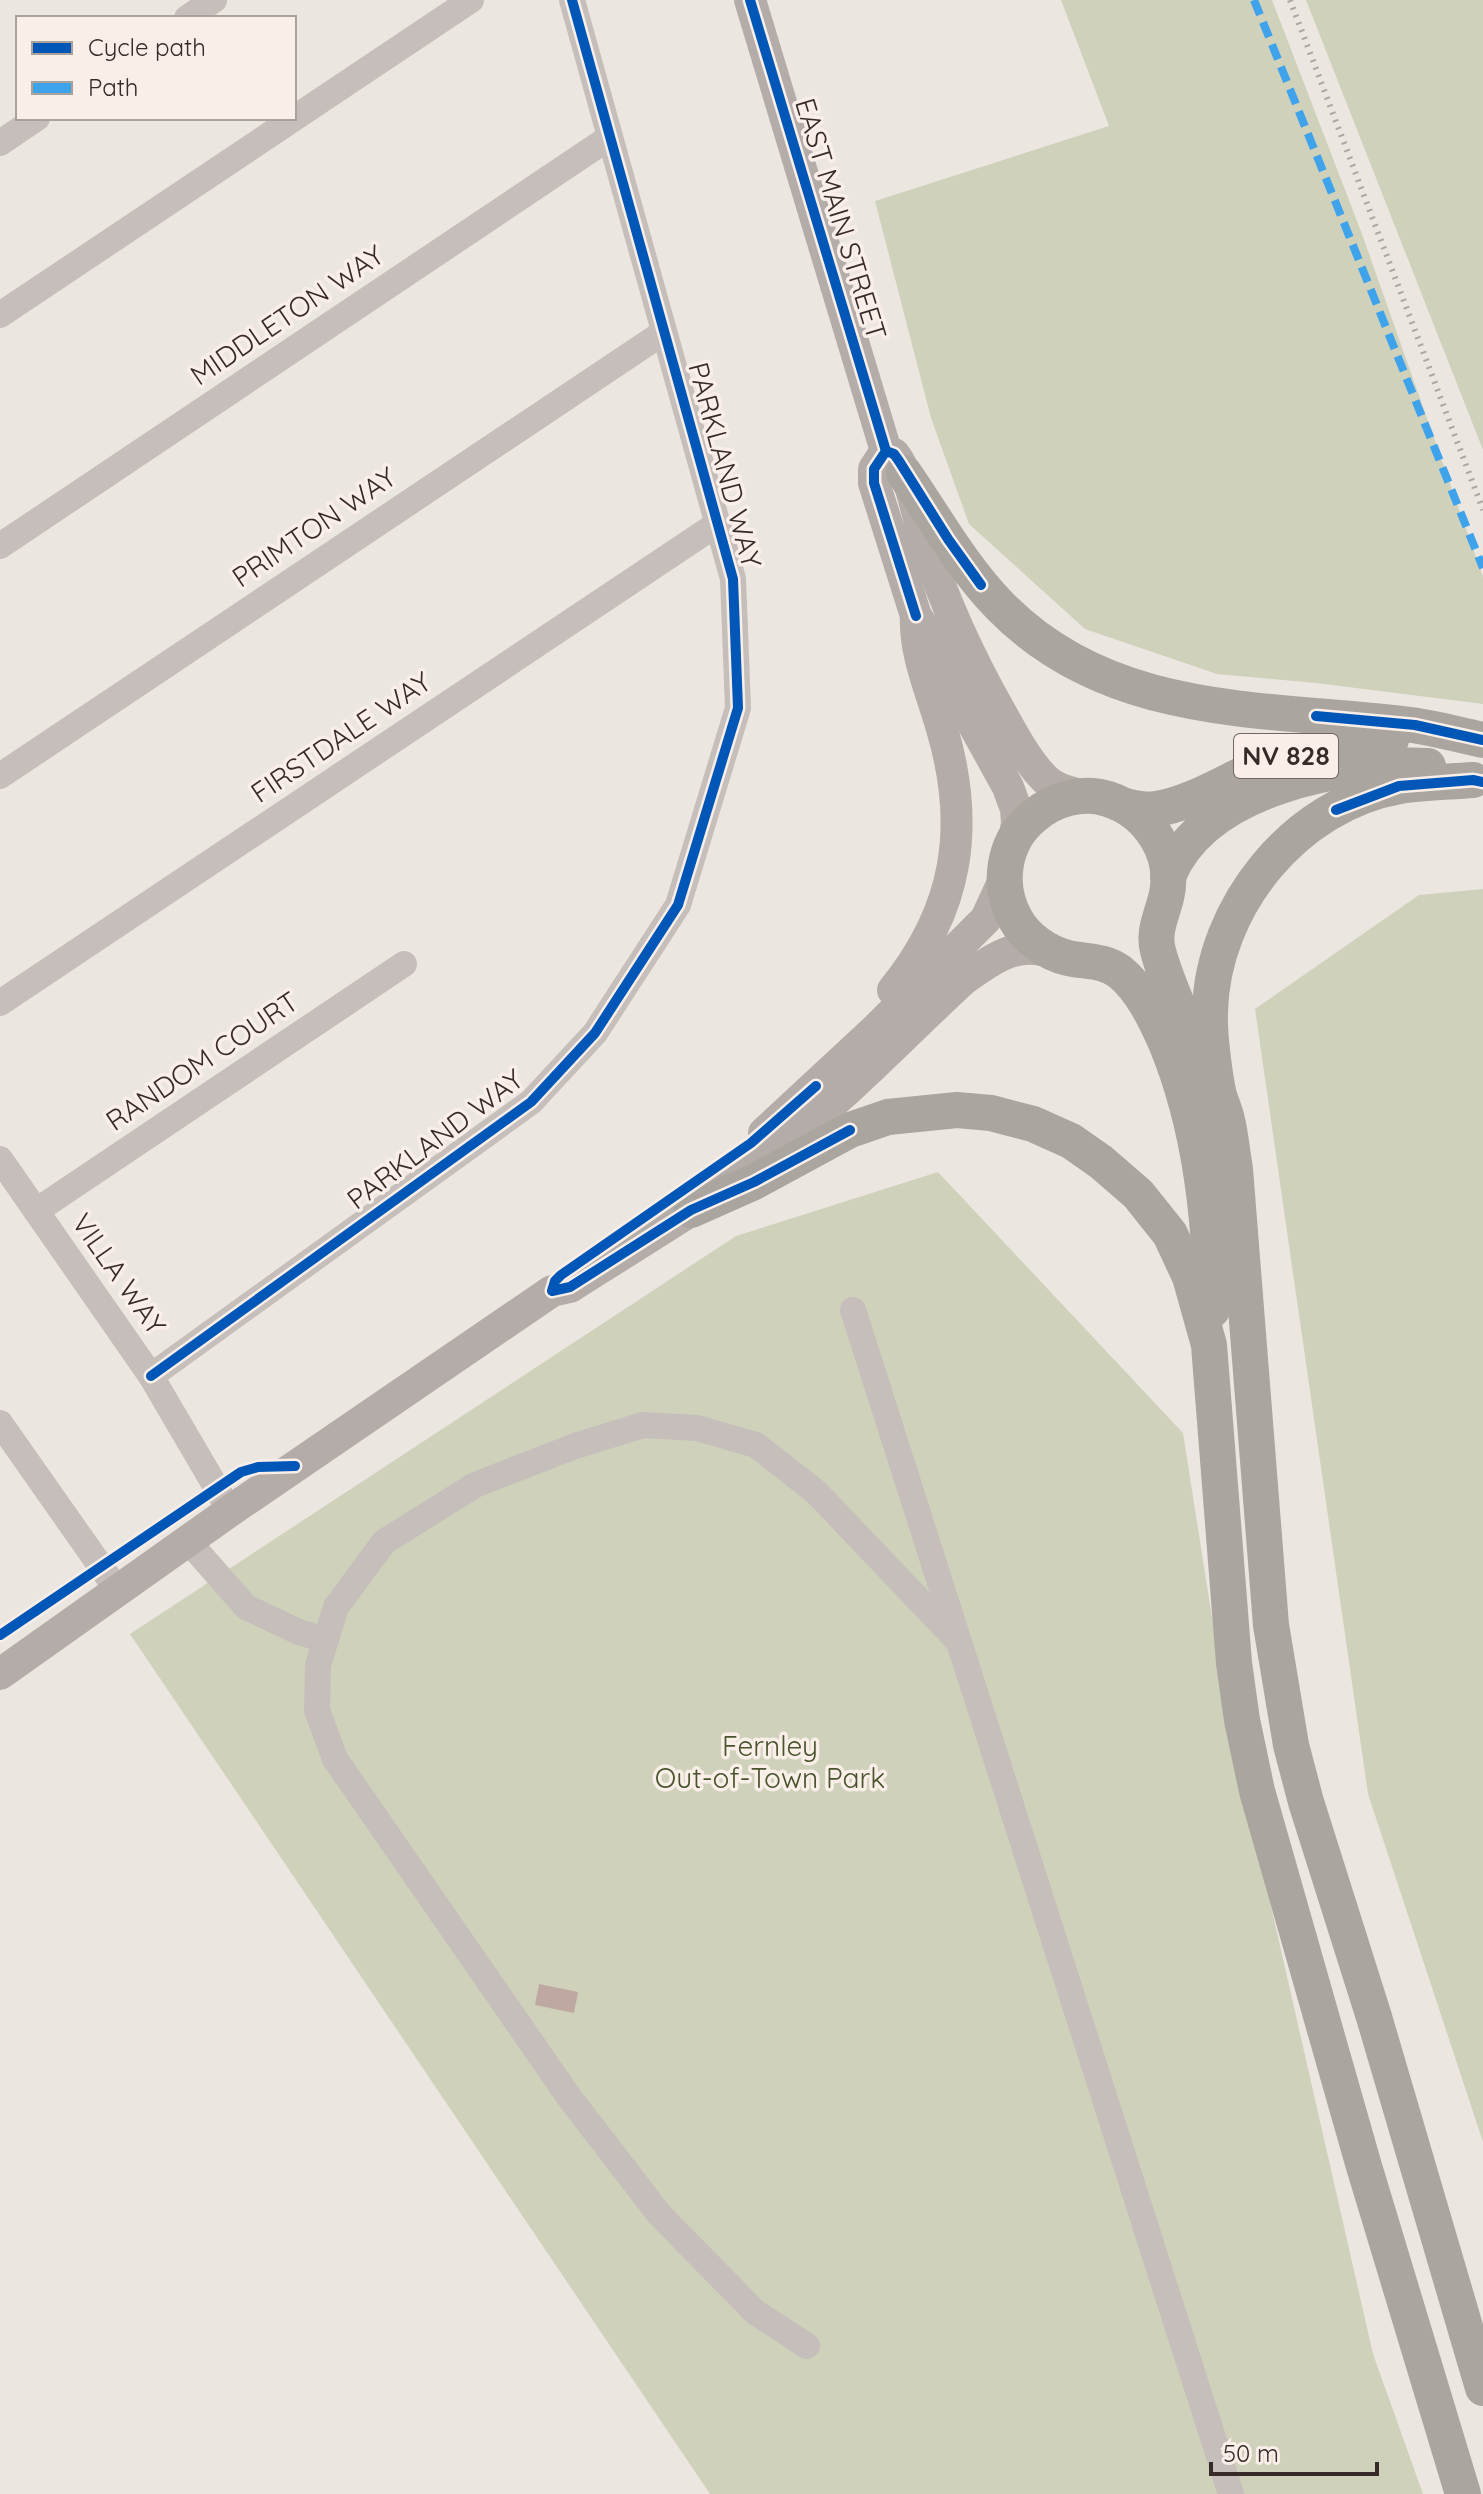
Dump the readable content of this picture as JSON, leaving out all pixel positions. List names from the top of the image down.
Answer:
{
  "streets": {
    "highway": ["NV 828"],
    "main road": ["EAST MAIN STREET"],
    "street": [
      "MIDDLETON WAY",
      "PARKLAND WAY",
      "PRIMTON WAY",
      "FIRSTDALE WAY",
      "RANDOM COURT",
      "VILLA WAY"
    ]
  },
  "crossings": [
    ["EAST MAIN STREET", "NV 828"],
    ["MIDDLETON WAY", "PARKLAND WAY"],
    ["PARKLAND WAY", "PRIMTON WAY"],
    ["PARKLAND WAY", "FIRSTDALE WAY"],
    ["PARKLAND WAY", "VILLA WAY"],
    ["RANDOM COURT", "VILLA WAY"]
  ],
  "parks": ["Fernley Out-of-Town Park"],
  "legend": ["Cycle path", "Path"],
  "scale_bar": "50 m"
}
